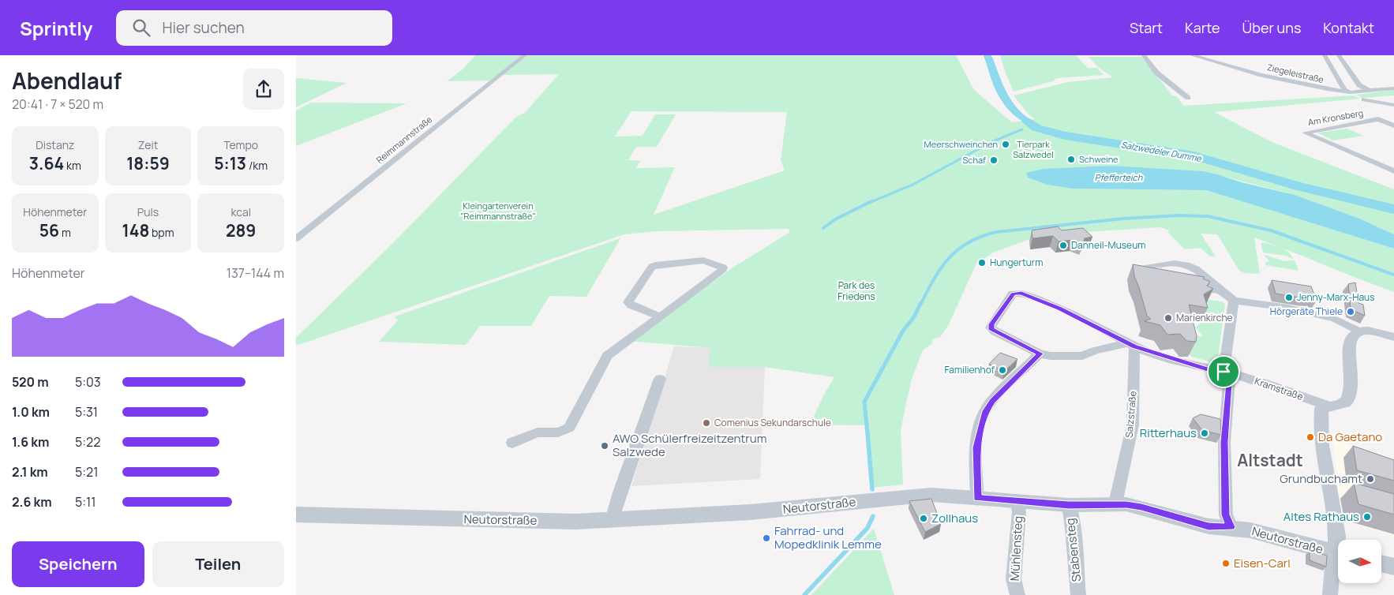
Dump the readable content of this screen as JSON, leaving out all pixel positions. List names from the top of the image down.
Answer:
{
  "streets": {
    "street": [
      "Ziegeleistraße",
      "Am Kronsberg",
      "Reimmannstraße",
      "Kramstraße",
      "Salzstraße",
      "Neutorstraße",
      "Mühlensteg",
      "Stabensteg"
    ]
  },
  "crossings": [
    ["Kramstraße", "Salzstraße"],
    ["Salzstraße", "Neutorstraße"],
    ["Neutorstraße", "Mühlensteg"],
    ["Neutorstraße", "Stabensteg"]
  ],
  "districts": ["Altstadt"],
  "water": ["Salzwedeler Dumme", "Pfefferteich"],
  "parks": ["Tierpark Salzwedel", "Kleingartenverein \"Reimmannstraße\"", "Park des Friedens"],
  "places": [
    "Meerschweinchen",
    "Schweine",
    "Schaf",
    "Danneil-Museum",
    "Hungerturm",
    "Jenny-Marx-Haus",
    "Hörgeräte Thiele",
    "Marienkirche",
    "Familienhof",
    "Comenius Sekundarschule",
    "Ritterhaus",
    "Da Gaetano",
    "AWO Schülerfreizeitzentrum Salzwede",
    "Grundbuchamt",
    "Altes Rathaus",
    "Zollhaus",
    "Fahrrad- und Mopedklinik Lemme",
    "Eisen-Carl"
  ],
  "north": "right",
  "page": {
    "header": "Sprintly",
    "search": "Hier suchen",
    "nav": [
      "Start",
      "Karte",
      "Über uns",
      "Kontakt"
    ],
    "heading": ["Abendlauf", "20:41 · 7 × 520 m"],
    "stats": [
      ["Distanz", "3.64 km"],
      ["Zeit", "18:59"],
      ["Tempo", "5:13 /km"],
      ["Höhenmeter", "56 m"],
      ["Puls", "148 bpm"],
      ["kcal", "289"]
    ],
    "chart": ["Höhenmeter", "137–144 m"],
    "list": [
      {
        "name": "520 m",
        "note": "5:03"
      },
      {
        "name": "1.0 km",
        "note": "5:31"
      },
      {
        "name": "1.6 km",
        "note": "5:22"
      },
      {
        "name": "2.1 km",
        "note": "5:21"
      },
      {
        "name": "2.6 km",
        "note": "5:11"
      }
    ],
    "buttons": ["Speichern", "Teilen"]
  }
}
